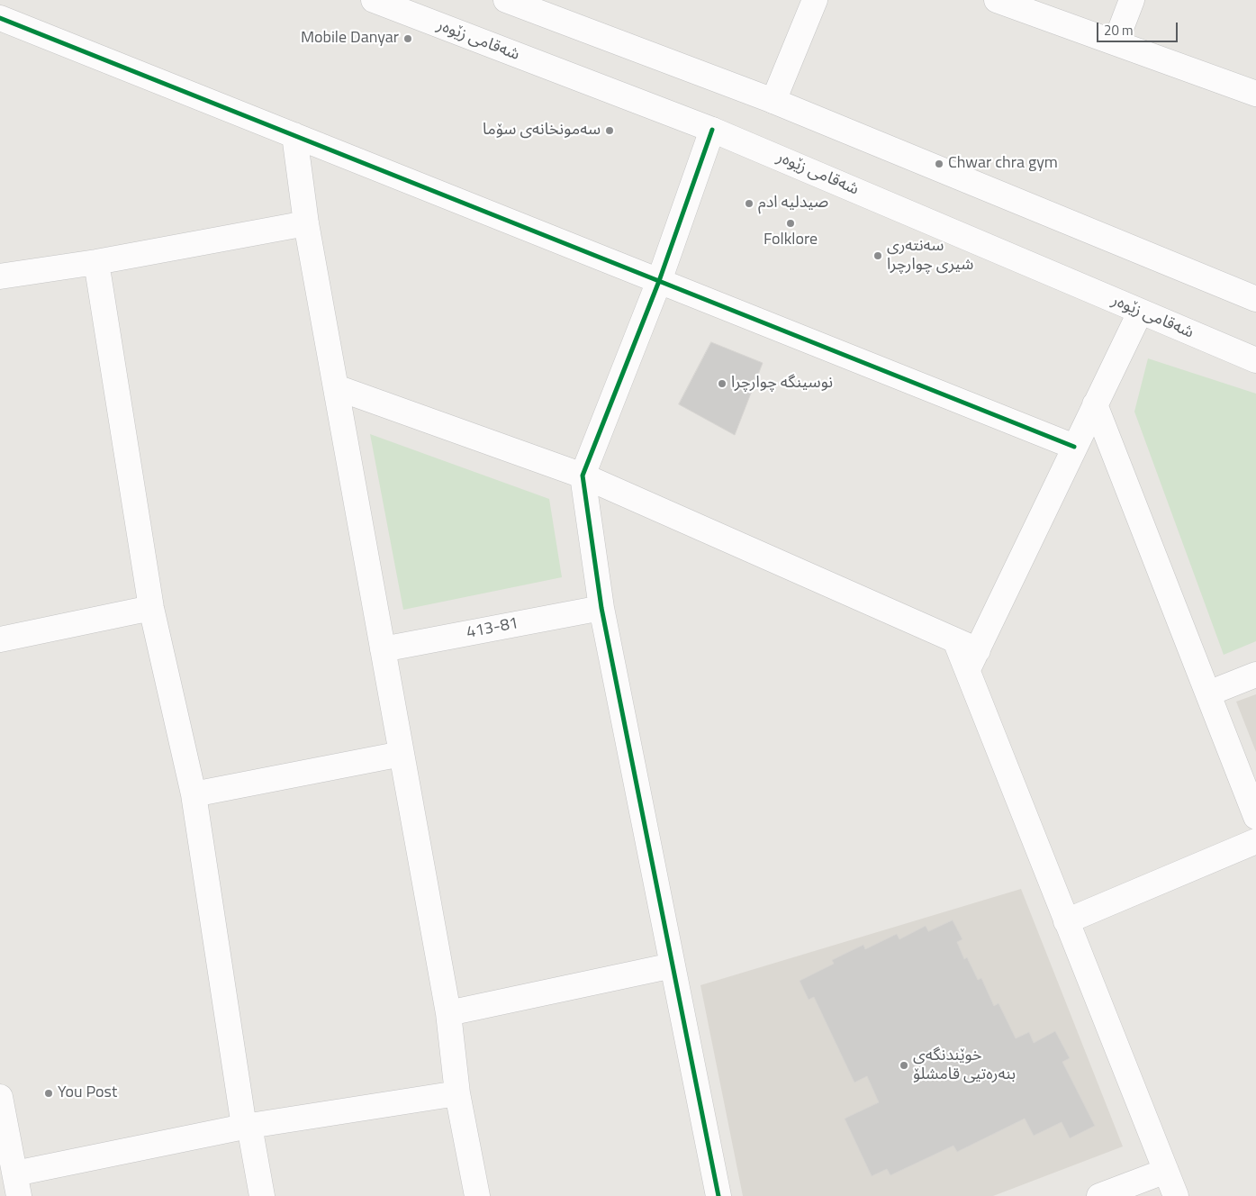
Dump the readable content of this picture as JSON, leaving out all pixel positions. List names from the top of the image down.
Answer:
{
  "streets": {
    "street": ["شەقامی زێوەر", "413-81"]
  },
  "places": [
    "Mobile Danyar",
    "سەمونخانەی سۆما",
    "Chwar chra gym",
    "صیدلیە ادم",
    "Folklore",
    "سەنتەری شیری چوارچرا",
    "نوسینگە چوارچرا",
    "خوێندنگەی بنەرەتیی قامشلۆ",
    "You Post"
  ],
  "scale_bar": "20 m"
}
